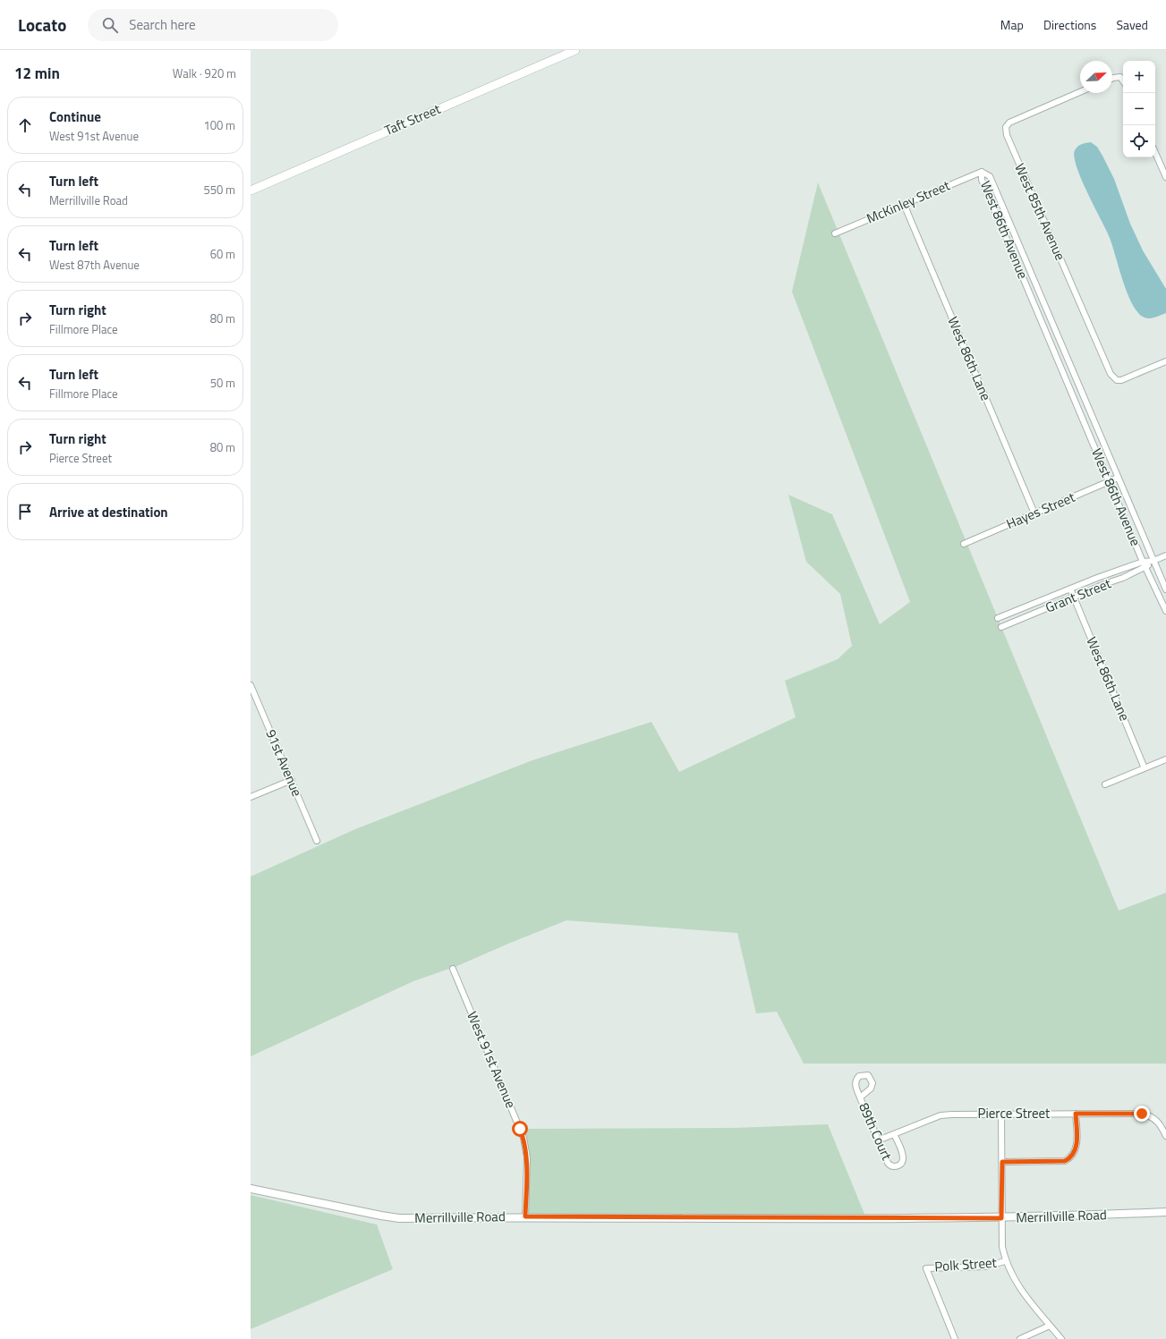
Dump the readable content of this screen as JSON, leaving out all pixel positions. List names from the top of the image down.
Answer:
{
  "streets": {
    "main road": ["Taft Street"],
    "street": [
      "McKinley Street",
      "West 85th Avenue",
      "West 86th Avenue",
      "West 86th Lane",
      "Hayes Street",
      "Grant Street",
      "91st Avenue",
      "West 91st Avenue",
      "Pierce Street",
      "89th Court",
      "Merrillville Road",
      "Polk Street"
    ]
  },
  "crossings": [
    ["McKinley Street", "West 86th Avenue"],
    ["McKinley Street", "West 86th Lane"],
    ["West 86th Avenue", "Hayes Street"],
    ["West 86th Avenue", "Grant Street"],
    ["West 86th Lane", "Hayes Street"],
    ["West 86th Lane", "Grant Street"],
    ["West 91st Avenue", "Merrillville Road"],
    ["Pierce Street", "89th Court"]
  ],
  "north": "top right",
  "page": {
    "header": "Locato",
    "search": "Search here",
    "nav": ["Map", "Directions", "Saved"],
    "heading": ["12 min", "Walk · 920 m"],
    "map_buttons": ["+", "−"],
    "list": [
      ["Continue", "West 91st Avenue", "100 m"],
      ["Turn left", "Merrillville Road", "550 m"],
      ["Turn left", "West 87th Avenue", "60 m"],
      ["Turn right", "Fillmore Place", "80 m"],
      ["Turn left", "Fillmore Place", "50 m"],
      ["Turn right", "Pierce Street", "80 m"],
      "Arrive at destination"
    ]
  }
}
